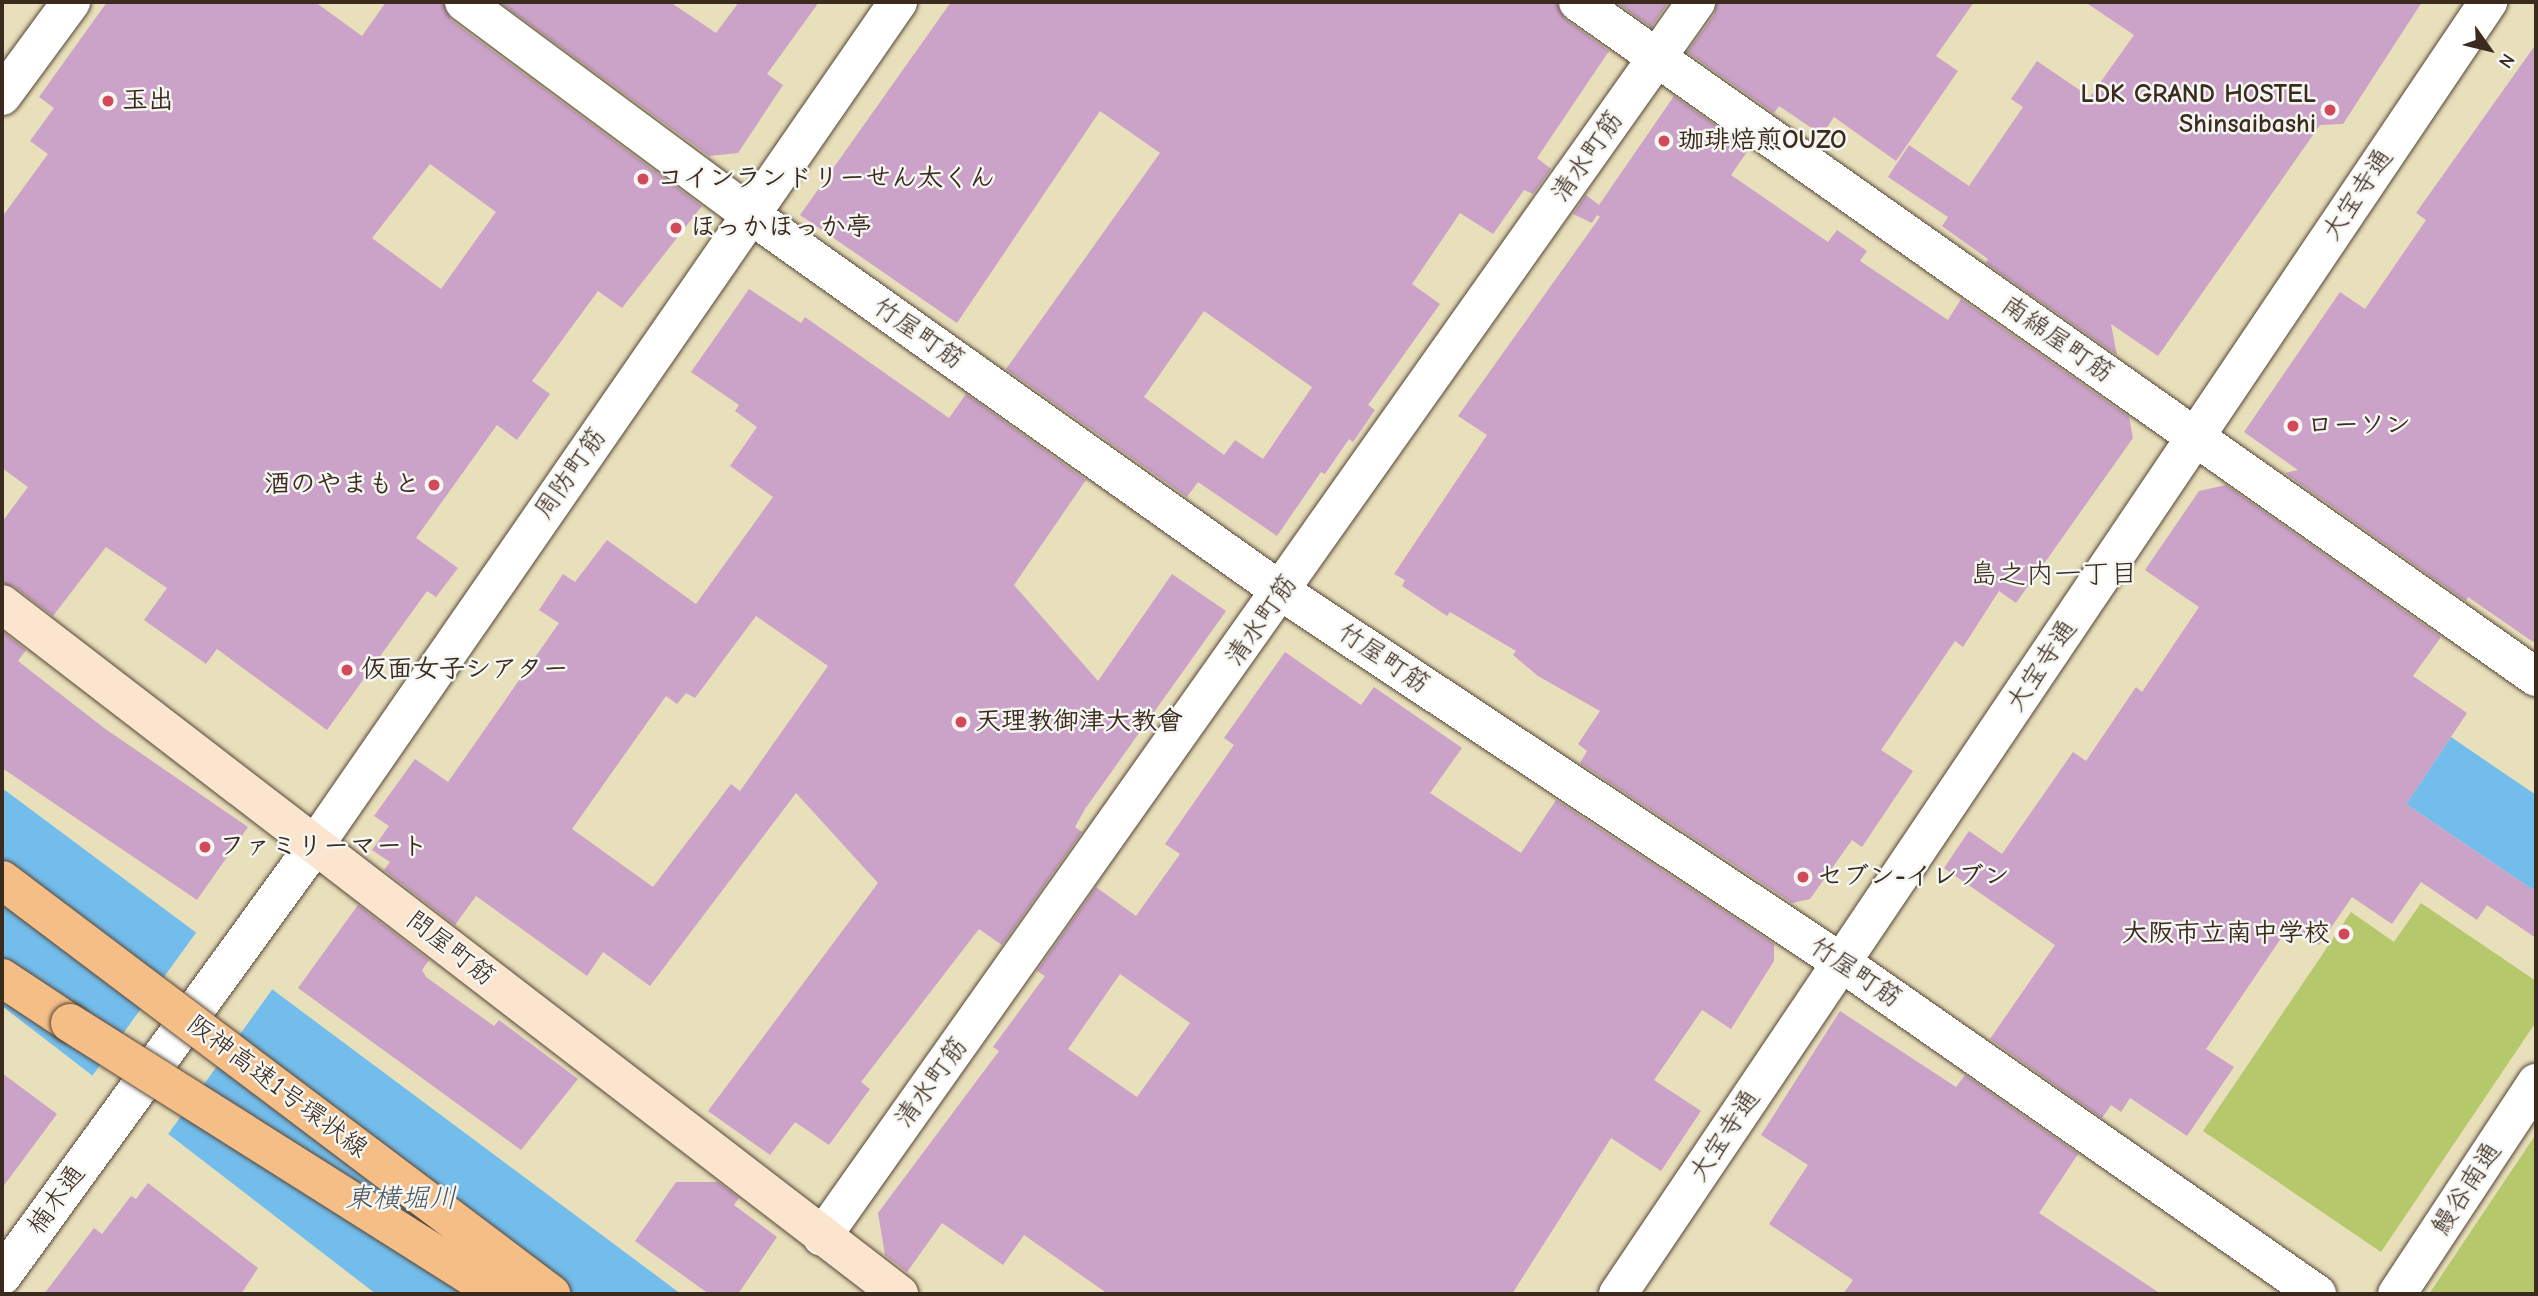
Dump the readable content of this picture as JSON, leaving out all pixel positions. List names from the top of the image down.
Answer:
{
  "streets": {
    "highway": ["阪神高速1号環状線"],
    "street": [
      "清水町筋",
      "大宝寺通",
      "竹屋町筋",
      "南綿屋町筋",
      "周防町筋",
      "問屋町筋",
      "鰻谷南通",
      "楠木通"
    ]
  },
  "crossings": [
    ["清水町筋", "竹屋町筋"],
    ["清水町筋", "南綿屋町筋"],
    ["清水町筋", "問屋町筋"],
    ["大宝寺通", "竹屋町筋"],
    ["大宝寺通", "南綿屋町筋"],
    ["竹屋町筋", "周防町筋"],
    ["周防町筋", "問屋町筋"],
    ["周防町筋", "楠木通"]
  ],
  "districts": ["島之内一丁目"],
  "water": ["東横堀川"],
  "places": [
    "玉出",
    "LDK GRAND HOSTEL Shinsaibashi",
    "珈琲焙煎OUZO",
    "コインランドリーせん太くん",
    "ほっかほっか亭",
    "ローソン",
    "酒のやまもと",
    "仮面女子シアター",
    "天理教御津大教會",
    "ファミリーマート",
    "セブン-イレブン",
    "大阪市立南中学校"
  ],
  "north": "bottom right"
}
